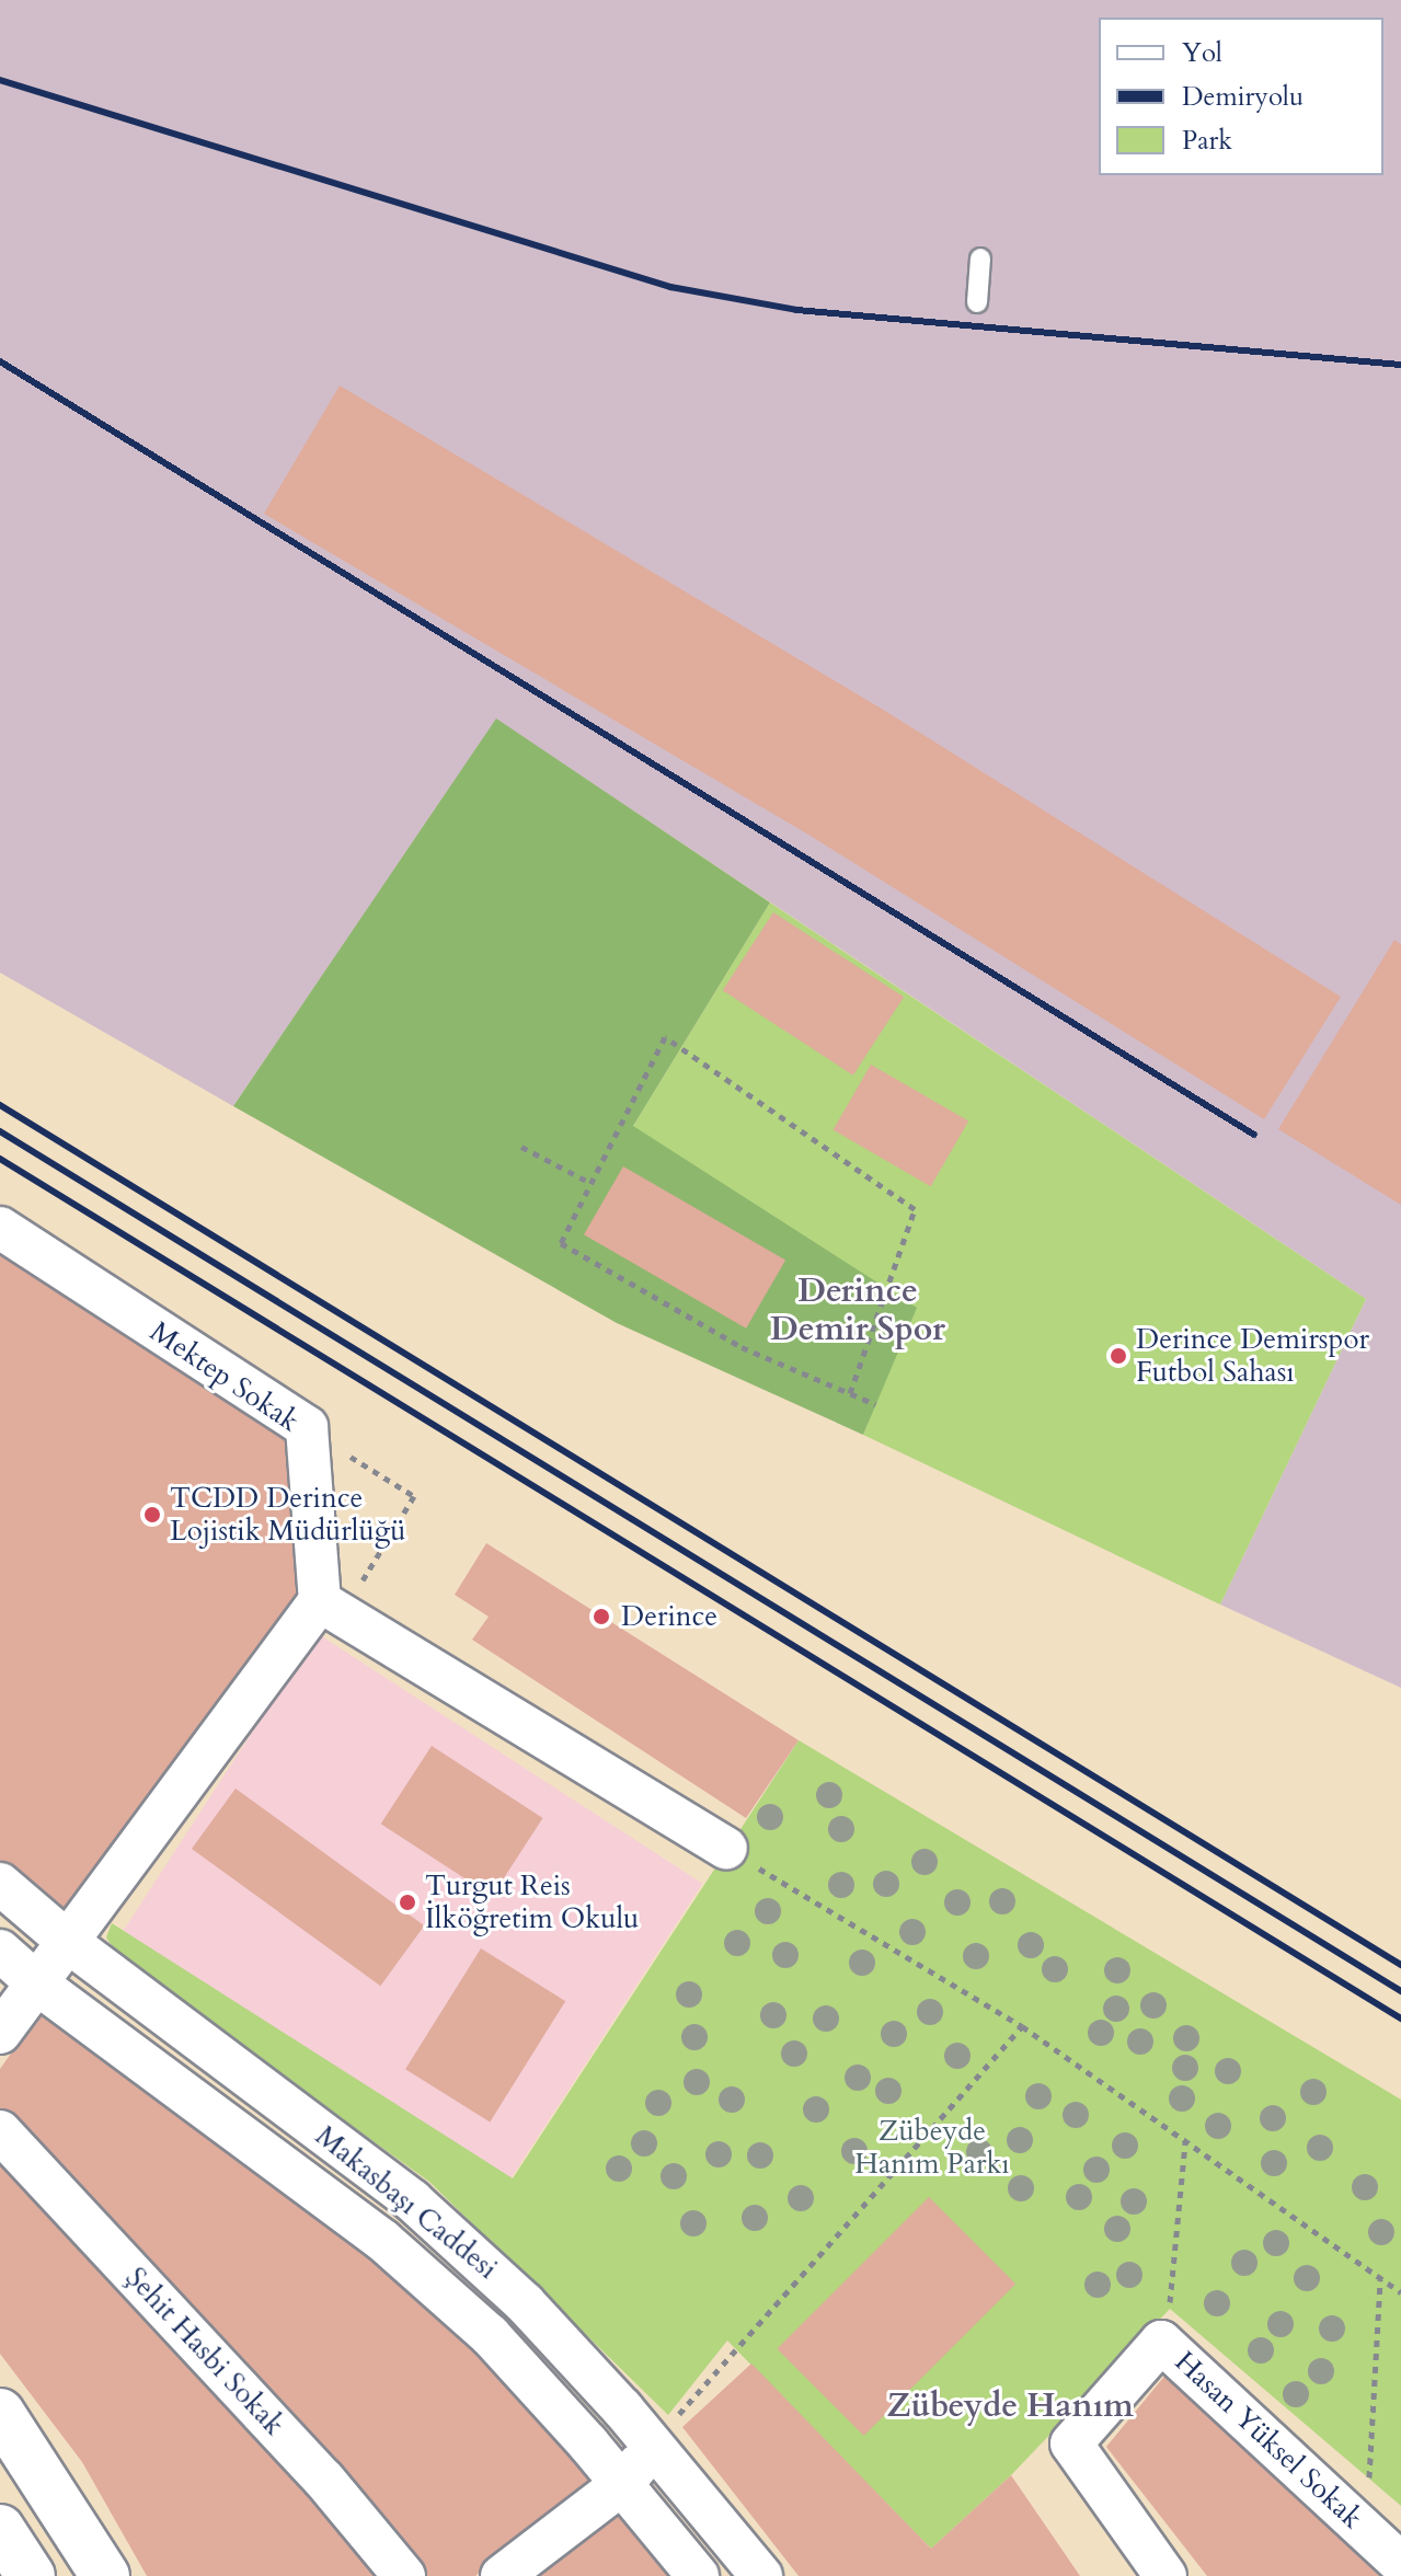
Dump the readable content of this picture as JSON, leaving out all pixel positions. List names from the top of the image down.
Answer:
{
  "streets": {
    "street": [
      "Mektep Sokak",
      "Makasbaşı Caddesi",
      "Şehit Hasbi Sokak",
      "Hasan Yüksel Sokak"
    ]
  },
  "districts": ["Derince Demir Spor", "Zübeyde Hanım"],
  "parks": ["Zübeyde Hanım Parkı"],
  "places": [
    "Derince Demirspor Futbol Sahası",
    "TCDD Derince Lojistik Müdürlüğü",
    "Derince",
    "Turgut Reis İlköğretim Okulu"
  ],
  "legend": ["Yol", "Demiryolu", "Park"]
}
